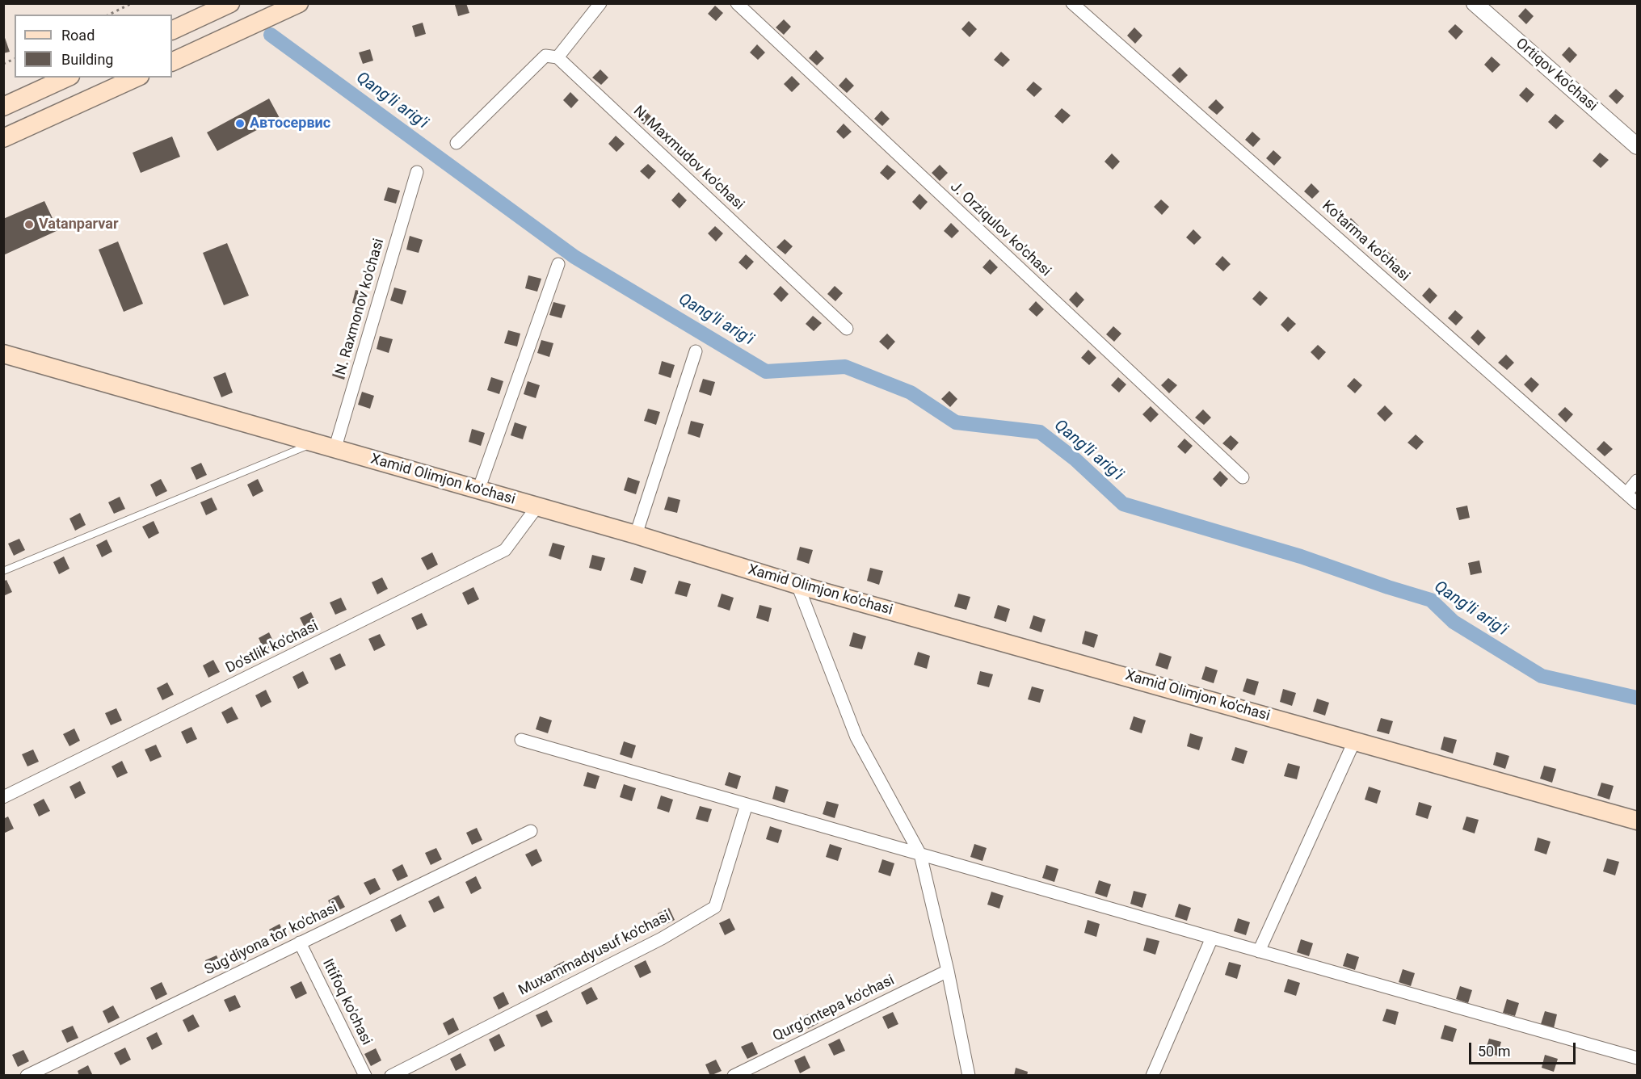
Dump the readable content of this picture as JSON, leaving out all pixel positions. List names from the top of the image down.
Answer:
{
  "streets": {
    "main road": ["Xamid Olimjon ko'chasi"],
    "street": [
      "Ortiqov ko'chasi",
      "N. Maxmudov ko'chasi",
      "J. Orziqulov ko'chasi",
      "Ko'tarma ko'chasi",
      "N. Raxmonov ko'chasi",
      "Do'stlik ko'chasi",
      "Sug'diyona tor ko'chasi",
      "Muxammadyusuf ko'chasi",
      "Ittifoq ko'chasi",
      "Qurg'ontepa ko'chasi"
    ]
  },
  "crossings": [
    ["N. Raxmonov ko'chasi", "Xamid Olimjon ko'chasi"],
    ["Xamid Olimjon ko'chasi", "Do'stlik ko'chasi"],
    ["Sug'diyona tor ko'chasi", "Ittifoq ko'chasi"]
  ],
  "water": ["Qang'li arig'i"],
  "places": ["Автосервис", "Vatanparvar"],
  "legend": ["Road", "Building"],
  "scale_bar": "50 m"
}
